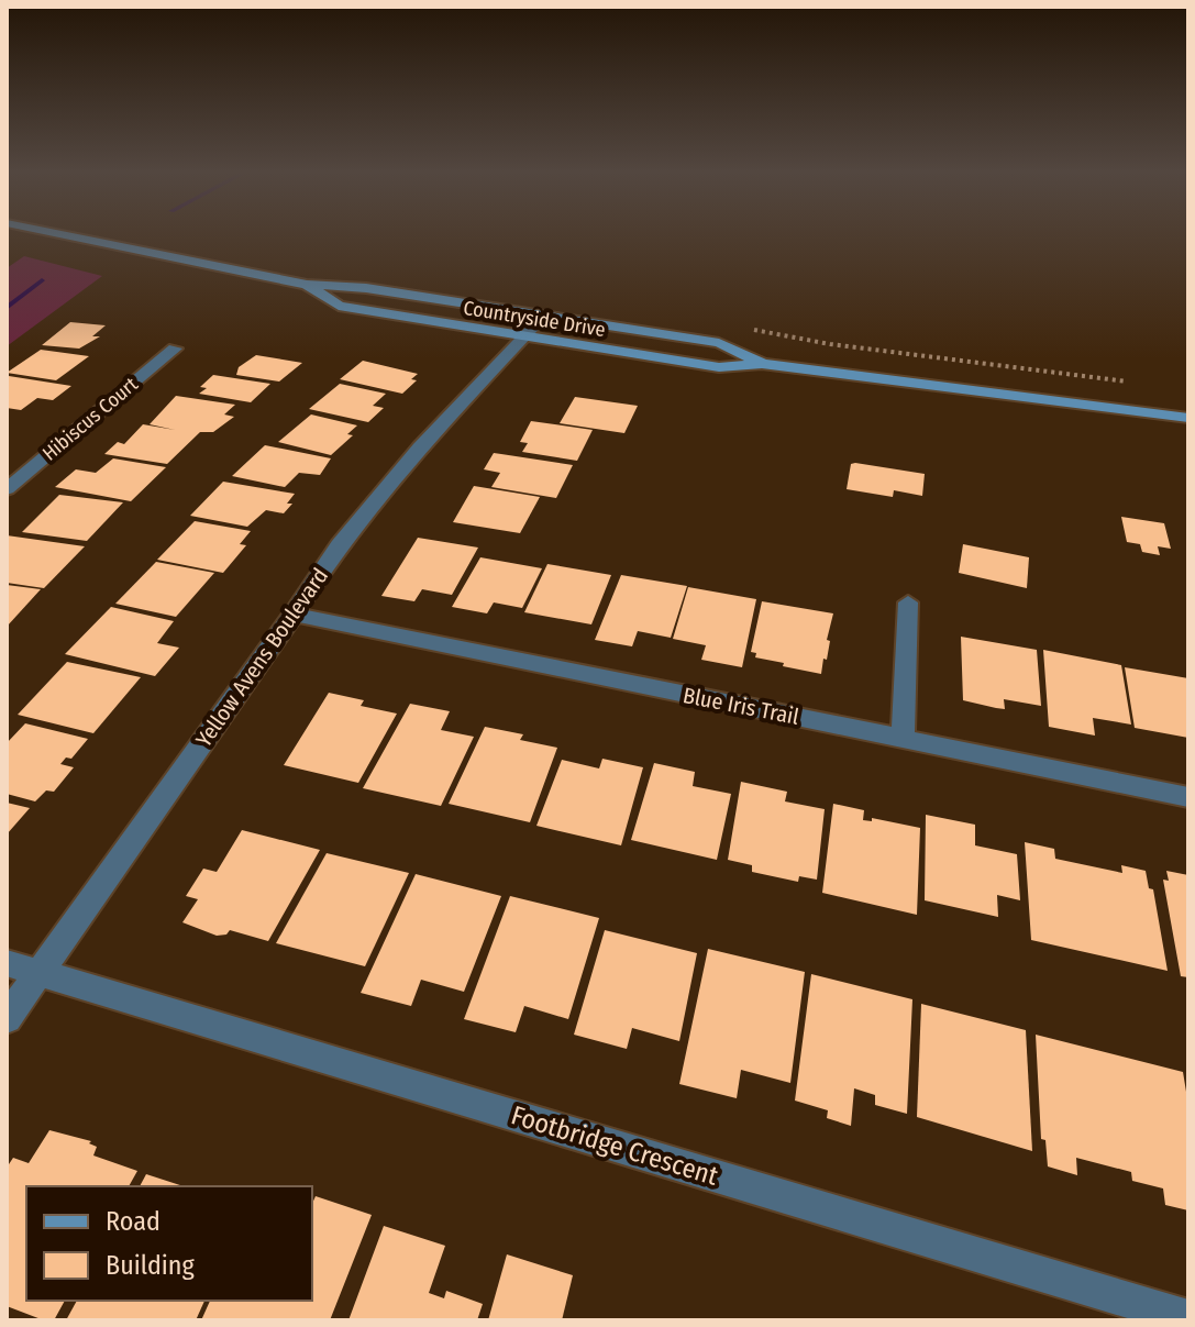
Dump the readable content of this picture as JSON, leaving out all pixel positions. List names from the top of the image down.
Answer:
{
  "streets": {
    "main road": ["Countryside Drive"],
    "street": [
      "Hibiscus Court",
      "Yellow Avens Boulevard",
      "Blue Iris Trail",
      "Footbridge Crescent"
    ]
  },
  "crossings": [
    ["Countryside Drive", "Yellow Avens Boulevard"],
    ["Yellow Avens Boulevard", "Blue Iris Trail"],
    ["Yellow Avens Boulevard", "Footbridge Crescent"]
  ],
  "legend": ["Road", "Building"]
}
